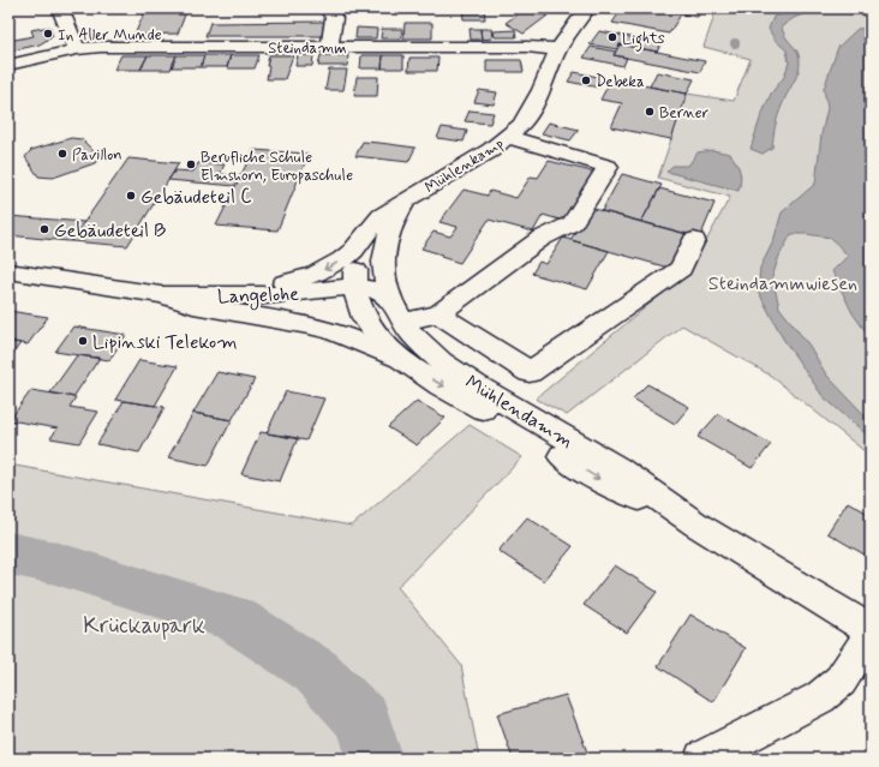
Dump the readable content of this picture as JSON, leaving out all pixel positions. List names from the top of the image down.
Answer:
{
  "streets": {
    "street": [
      "Steindamm",
      "Mühlenkamp",
      "Langelohe",
      "Mühlendamm"
    ]
  },
  "crossings": [
    ["Steindamm", "Mühlenkamp"],
    ["Mühlenkamp", "Langelohe"],
    ["Mühlenkamp", "Mühlendamm"],
    ["Langelohe", "Mühlendamm"]
  ],
  "parks": ["Steindammwiesen", "Krückaupark"],
  "places": [
    "In Aller Munde",
    "Lights",
    "Debeka",
    "Berner",
    "Pavillon",
    "Berufliche Schule Elmshorn, Europaschule",
    "Gebäudeteil C",
    "Gebäudeteil B",
    "Lipinski Telekom"
  ]
}
